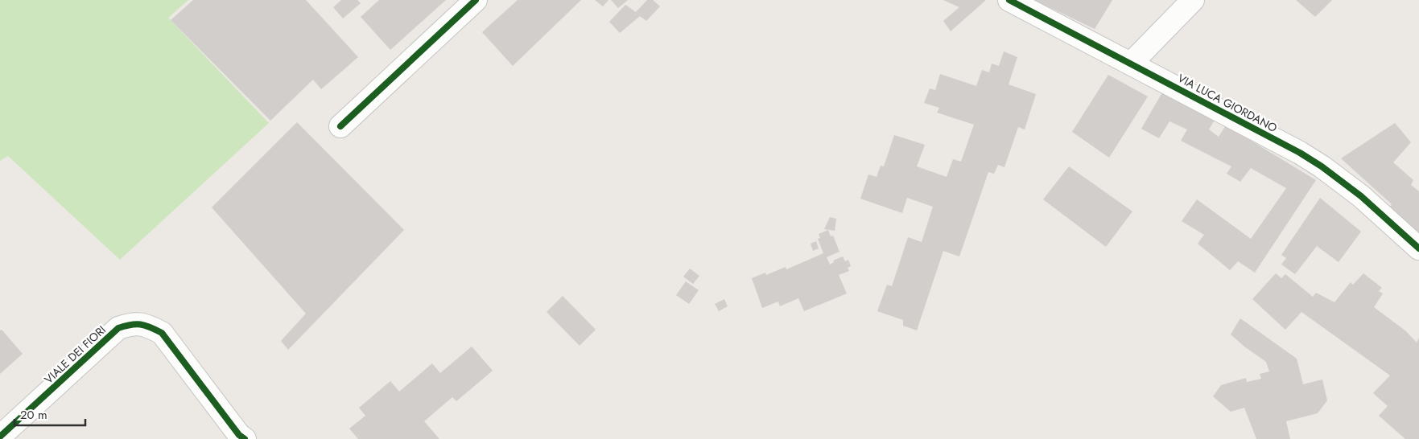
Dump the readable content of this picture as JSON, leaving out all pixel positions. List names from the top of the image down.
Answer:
{
  "streets": {
    "street": ["VIA LUCA GIORDANO", "VIALE DEI FIORI"]
  },
  "scale_bar": "20 m"
}
